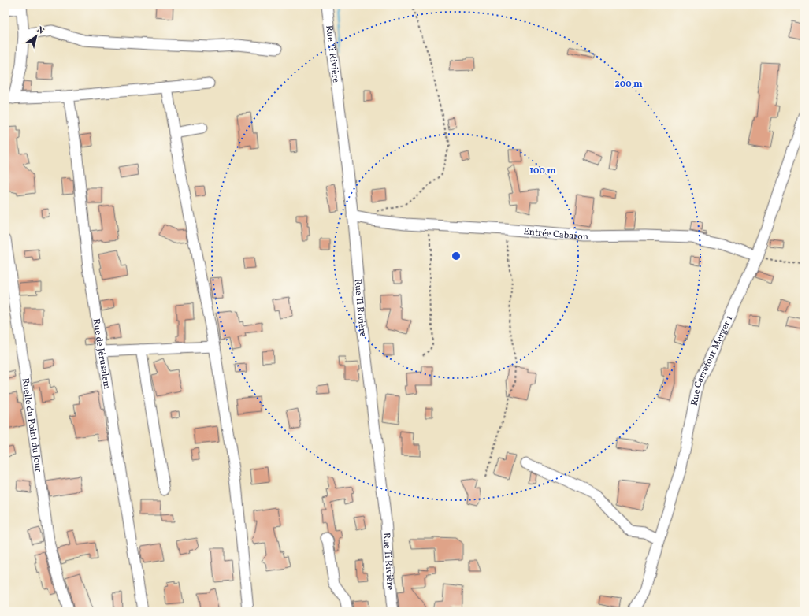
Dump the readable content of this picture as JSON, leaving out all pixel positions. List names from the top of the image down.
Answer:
{
  "streets": {
    "street": [
      "Rue Ti Rivière",
      "Entrée Cabaron",
      "Rue de Jérusalem",
      "Rue Carrefour Merger 1",
      "Ruelle du Point du Jour"
    ]
  },
  "crossings": [
    ["Rue Ti Rivière", "Entrée Cabaron"],
    ["Entrée Cabaron", "Rue Carrefour Merger 1"]
  ],
  "north": "top right",
  "rings": ["200 m", "100 m"]
}
